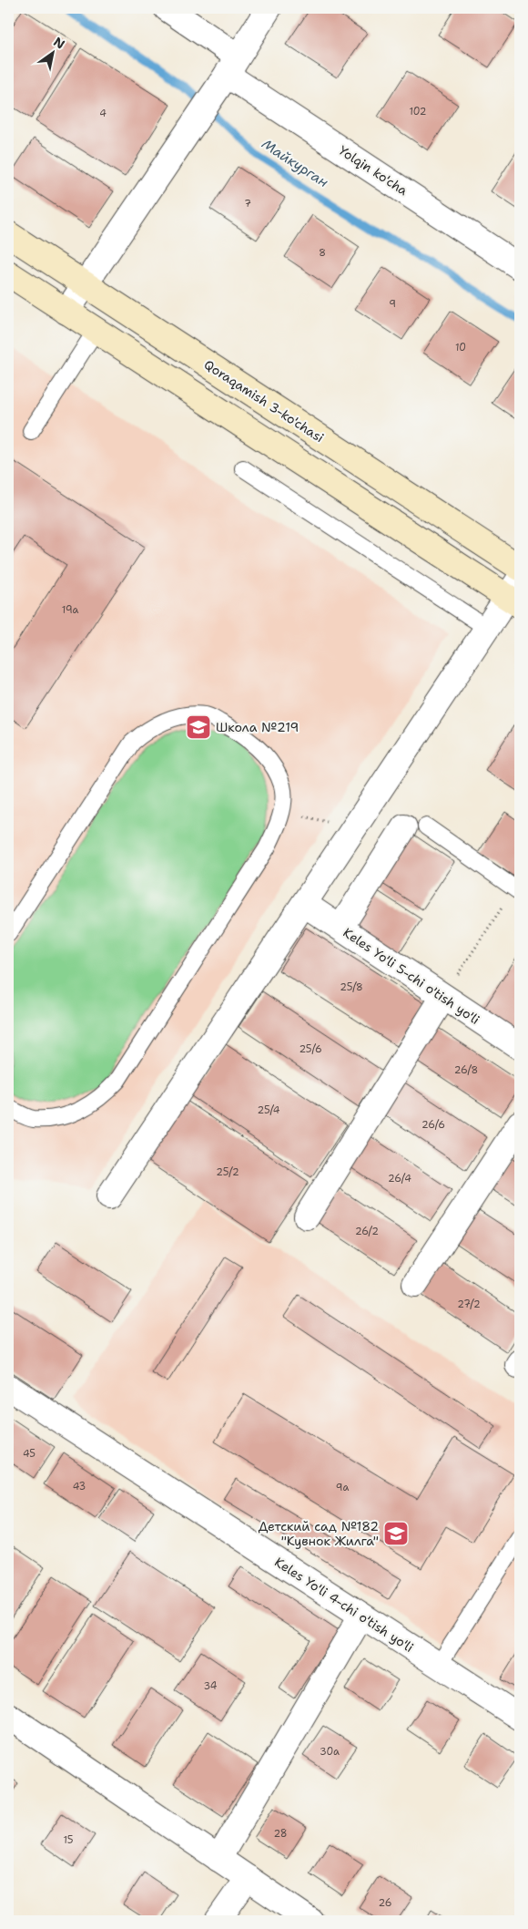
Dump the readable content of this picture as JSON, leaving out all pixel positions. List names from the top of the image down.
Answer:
{
  "streets": {
    "main road": ["Qoraqamish 3-ko'chasi"],
    "street": ["Yolqin ko'cha", "Keles Yo'li 5-chi o'tish yo'li", "Keles Yo'li 4-chi o'tish yo'li"]
  },
  "water": ["Майкурган"],
  "places": {
    "school or university": ["Школа №219", "Детский сад №182 \"Кувнок Жилга\""]
  },
  "house_numbers": [
    "102",
    "4",
    "7",
    "8",
    "9",
    "10",
    "19a",
    "25/8",
    "25/6",
    "26/8",
    "25/4",
    "26/6",
    "25/2",
    "26/4",
    "26/2",
    "27/2",
    "45",
    "43",
    "9а",
    "34",
    "30a",
    "28",
    "15",
    "26"
  ],
  "north": "top right"
}
